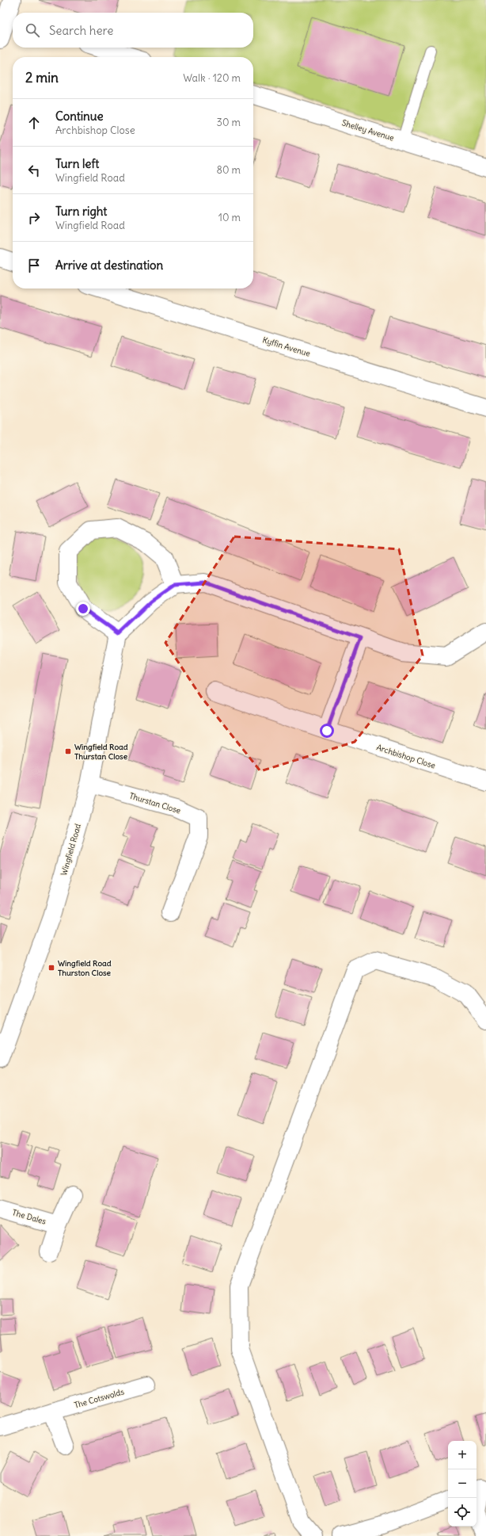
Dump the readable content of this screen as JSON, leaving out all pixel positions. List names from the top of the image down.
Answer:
{
  "streets": {
    "street": [
      "Shelley Avenue",
      "Kyffin Avenue",
      "Archbishop Close",
      "Thurstan Close",
      "Wingfield Road",
      "The Dales",
      "The Cotswolds"
    ]
  },
  "crossings": [
    ["Thurstan Close", "Wingfield Road"]
  ],
  "places": {
    "transit": ["Wingfield Road Thurstan Close", "Wingfield Road Thurston Close"]
  },
  "page": {
    "search": "Search here",
    "heading": ["2 min", "Walk · 120 m"],
    "list": [
      ["Continue", "Archbishop Close", "30 m"],
      ["Turn left", "Wingfield Road", "80 m"],
      ["Turn right", "Wingfield Road", "10 m"],
      "Arrive at destination"
    ],
    "map_buttons": ["+", "−"]
  }
}
